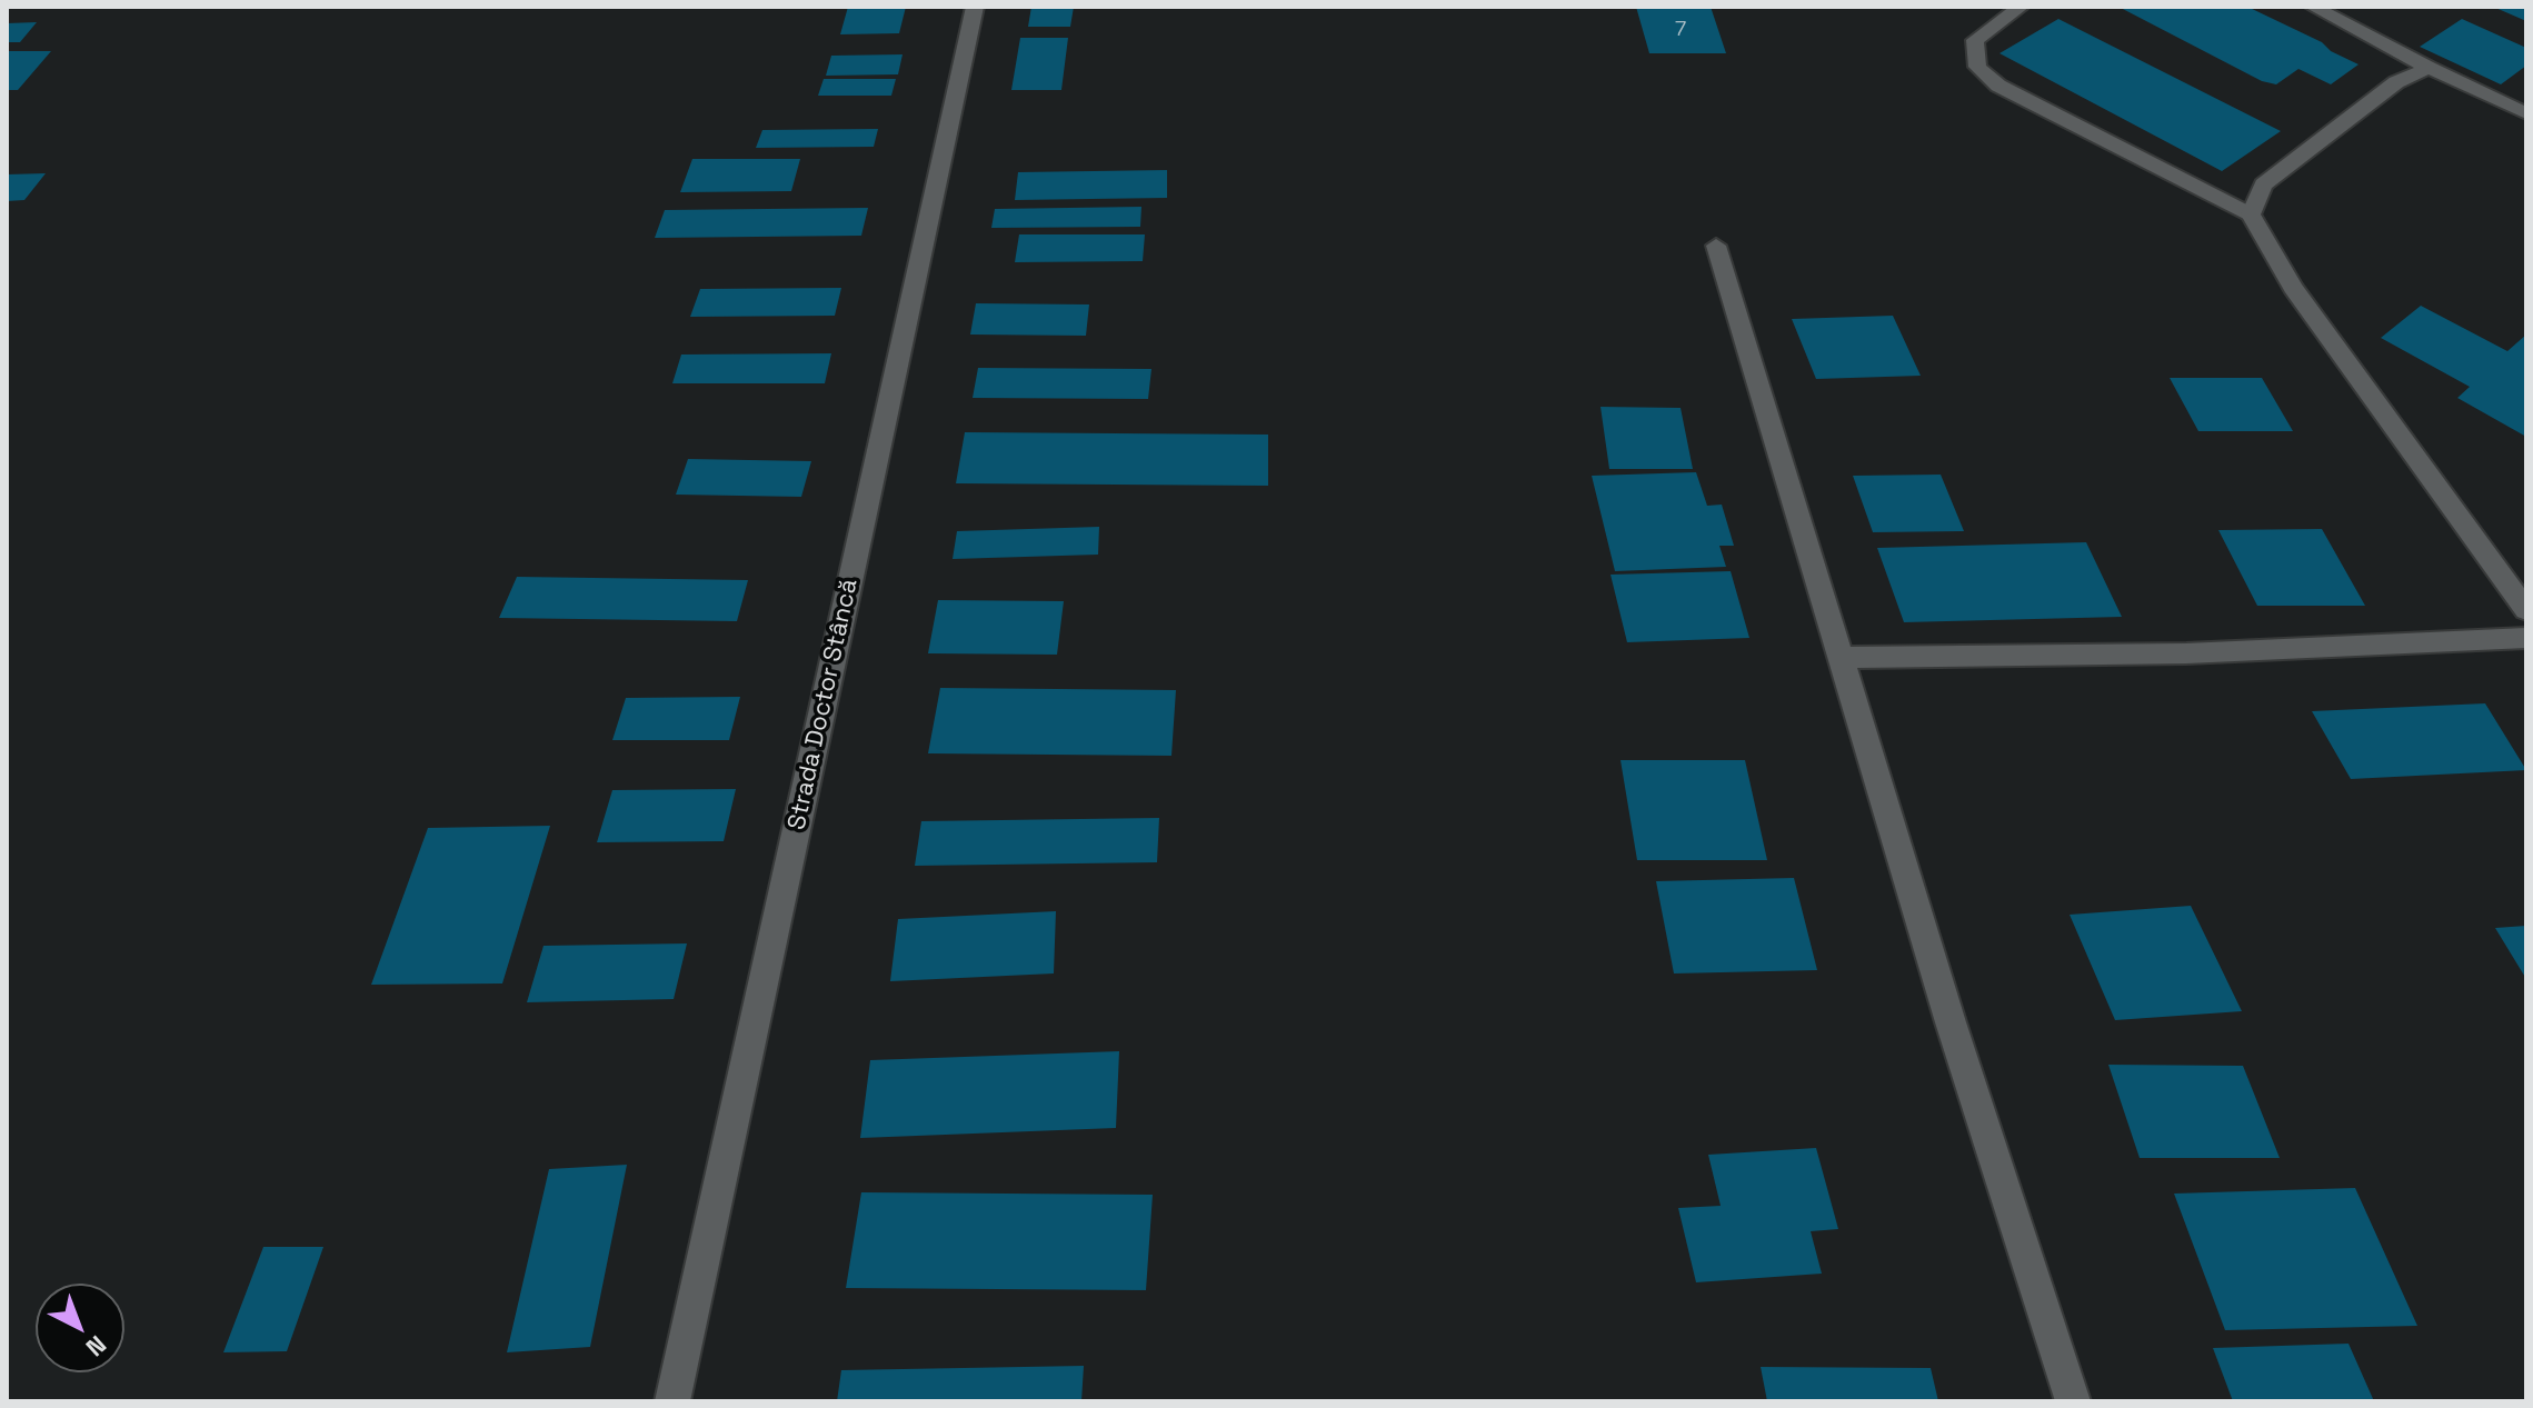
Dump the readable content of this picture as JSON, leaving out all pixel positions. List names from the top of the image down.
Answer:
{
  "streets": {
    "street": ["Strada Doctor Stâncă"]
  },
  "house_numbers": ["7"],
  "north": "bottom right"
}
